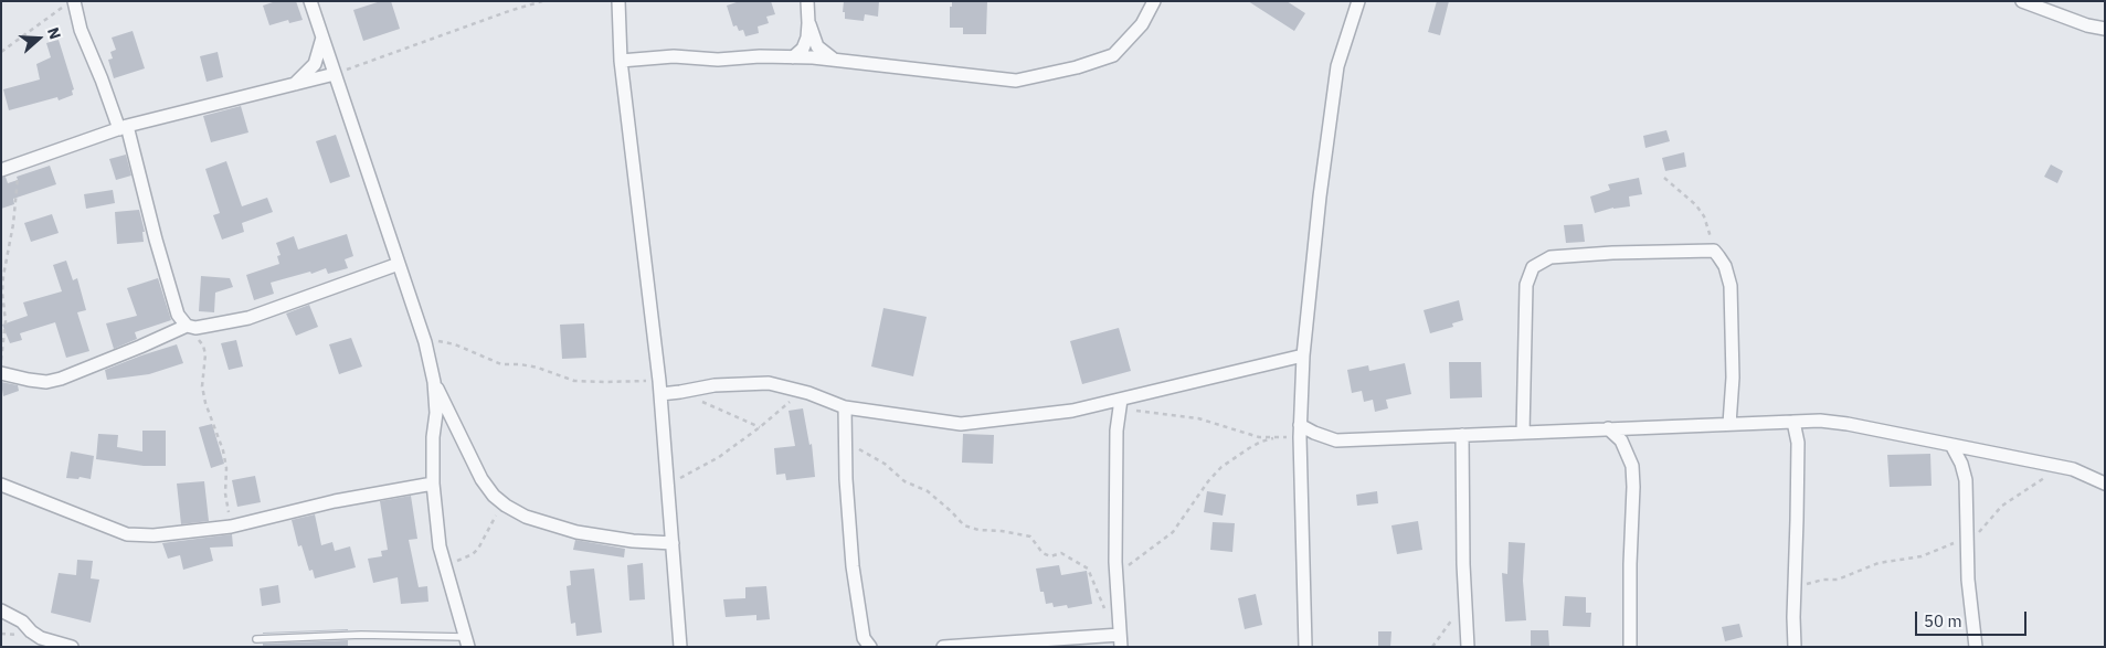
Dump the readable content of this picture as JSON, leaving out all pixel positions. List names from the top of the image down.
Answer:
{
  "scale_bar": "50 m",
  "north": "right"
}
